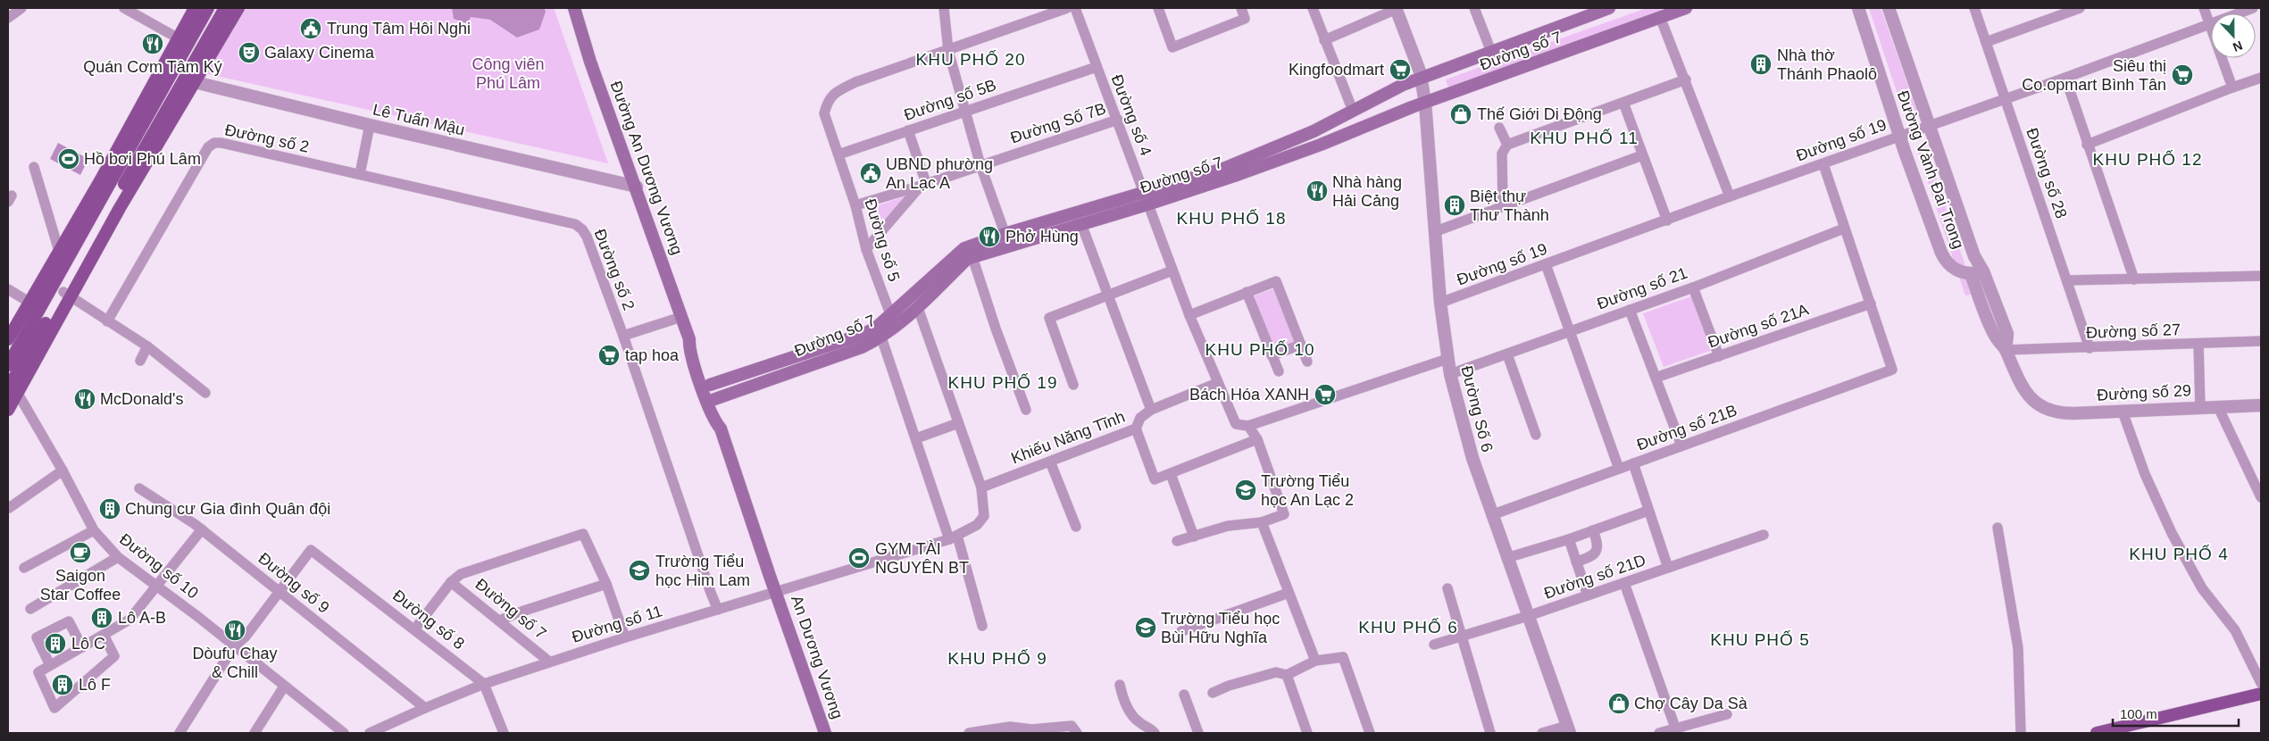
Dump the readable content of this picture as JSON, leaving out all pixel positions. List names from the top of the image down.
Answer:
{
  "streets": {
    "main road": ["Đường số 7", "Đường An Dương Vương", "An Dương Vương"],
    "street": [
      "Đường số 5B",
      "Đường số 4",
      "Lê Tuấn Mậu",
      "Đường Số 7B",
      "Đường số 2",
      "Đường số 19",
      "Đường Vành Đai Trong",
      "Đường số 28",
      "Đường số 5",
      "Đường số 21",
      "Đường số 21A",
      "Đường số 27",
      "Đường số 29",
      "Đường Số 6",
      "Đường số 21B",
      "Khiếu Năng Tĩnh",
      "Đường số 10",
      "Đường số 21D",
      "Đường số 9",
      "Đường số 8",
      "Đường số 11"
    ]
  },
  "crossings": [
    ["Đường số 7", "Đường số 4"],
    ["Đường số 7", "Đường An Dương Vương"],
    ["Đường số 7", "Đường số 5"],
    ["Đường số 7", "Đường Số 6"],
    ["Đường số 7", "Đường số 11"],
    ["Đường số 5B", "Đường số 4"],
    ["Đường số 5B", "Đường số 5"],
    ["Đường số 4", "Đường Số 7B"],
    ["Đường số 4", "Khiếu Năng Tĩnh"],
    ["Lê Tuấn Mậu", "Đường An Dương Vương"],
    ["Đường Số 7B", "Đường số 5"],
    ["Đường số 2", "Đường An Dương Vương"],
    ["Đường số 2", "Đường số 11"],
    ["Đường số 19", "Đường Vành Đai Trong"],
    ["Đường số 19", "Đường số 28"],
    ["Đường số 19", "Đường Số 6"],
    ["Đường An Dương Vương", "Đường số 11"],
    ["Đường An Dương Vương", "An Dương Vương"],
    ["Đường Vành Đai Trong", "Đường số 27"],
    ["Đường Vành Đai Trong", "Đường số 29"],
    ["Đường số 28", "Đường số 27"],
    ["Đường số 21", "Đường Số 6"],
    ["Đường số 21A", "Đường số 21B"],
    ["Đường Số 6", "Đường số 21B"],
    ["Đường Số 6", "Đường số 21D"],
    ["Đường số 9", "Đường số 8"],
    ["Đường số 9", "Đường số 11"],
    ["Đường số 8", "Đường số 11"],
    ["Đường số 11", "An Dương Vương"]
  ],
  "districts": [
    "KHU PHỐ 20",
    "KHU PHỐ 11",
    "KHU PHỐ 12",
    "KHU PHỐ 18",
    "KHU PHỐ 10",
    "KHU PHỐ 19",
    "KHU PHỐ 4",
    "KHU PHỐ 6",
    "KHU PHỐ 5",
    "KHU PHỐ 9"
  ],
  "parks": ["Công viên Phú Lâm"],
  "places": {
    "public building": ["Trung Tâm Hôi Nghi", "UBND phường An Lạc A"],
    "restaurant": [
      "Quán Cơm Tâm Ký",
      "Nhà hàng Hải Cảng",
      "Phở Hùng",
      "McDonald's",
      "Dòufu Chay & Chill"
    ],
    "theatre": ["Galaxy Cinema"],
    "building": [
      "Nhà thờ Thánh Phaolô",
      "Biệt thự Thư Thành",
      "Chung cư Gia đình Quân đội",
      "Lô A-B",
      "Lô C",
      "Lô F"
    ],
    "supermarket": [
      "Kingfoodmart",
      "Siêu thị Co.opmart Bình Tân",
      "tap hoa",
      "Bách Hóa XANH"
    ],
    "shop": ["Thế Giới Di Động", "Chợ Cây Da Sà"],
    "sports": ["Hồ bơi Phú Lâm", "GYM TÀI NGUYÊN BT"],
    "school or university": ["Trường Tiểu học An Lạc 2", "Trường Tiểu học Him Lam", "Trường Tiểu học Bùi Hữu Nghĩa"],
    "cafe": ["Saigon Star Coffee"]
  },
  "scale_bar": "100 m",
  "north": "bottom"
}
